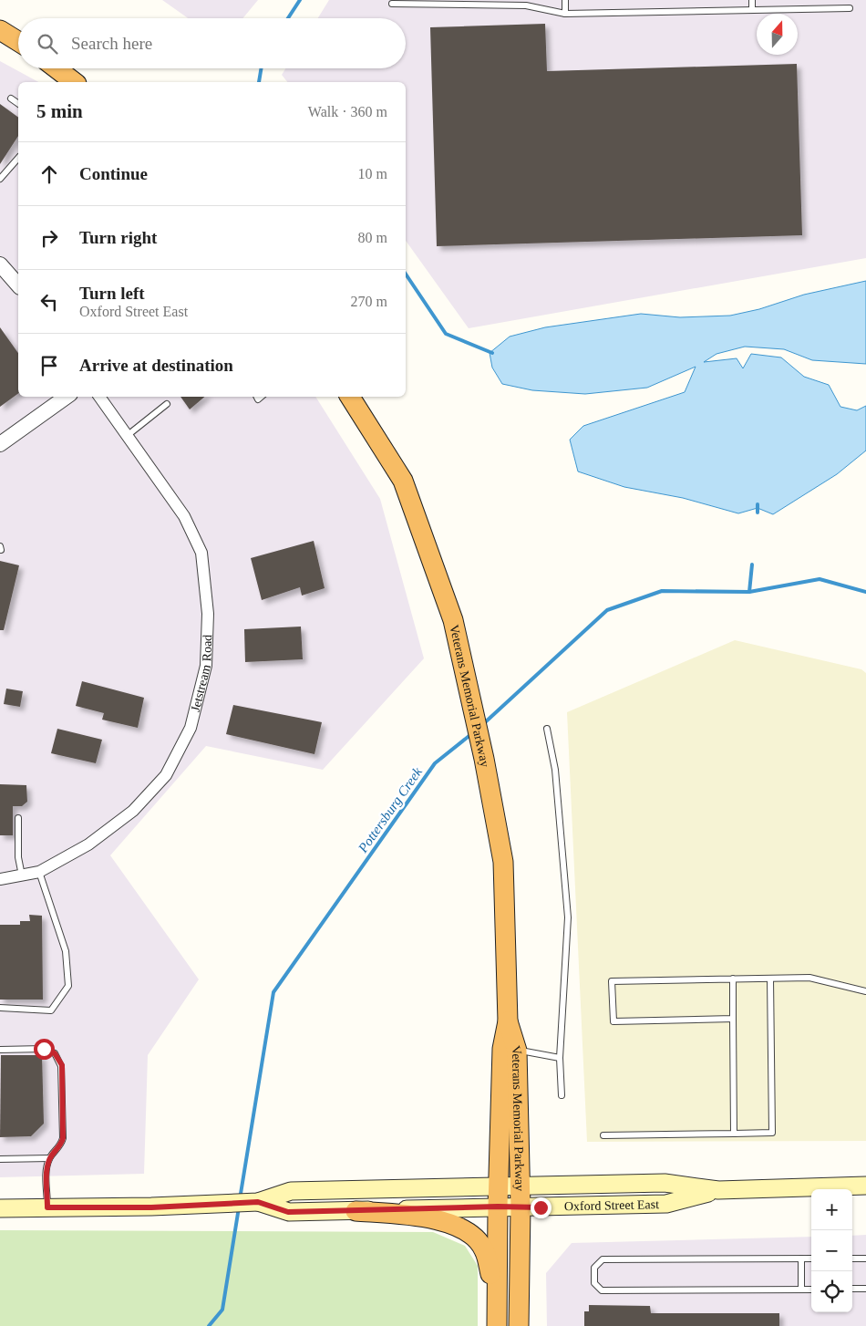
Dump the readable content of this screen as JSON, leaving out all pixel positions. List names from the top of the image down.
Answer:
{
  "streets": {
    "highway": ["Veterans Memorial Parkway"],
    "main road": ["Oxford Street East"],
    "street": ["Jetstream Road"]
  },
  "crossings": [
    ["Veterans Memorial Parkway", "Oxford Street East"]
  ],
  "water": ["Pottersburg Creek"],
  "north": "top",
  "page": {
    "search": "Search here",
    "heading": ["5 min", "Walk · 360 m"],
    "list": [
      ["Continue", "10 m"],
      ["Turn right", "80 m"],
      ["Turn left", "Oxford Street East", "270 m"],
      "Arrive at destination"
    ],
    "map_buttons": ["+", "−"]
  }
}
